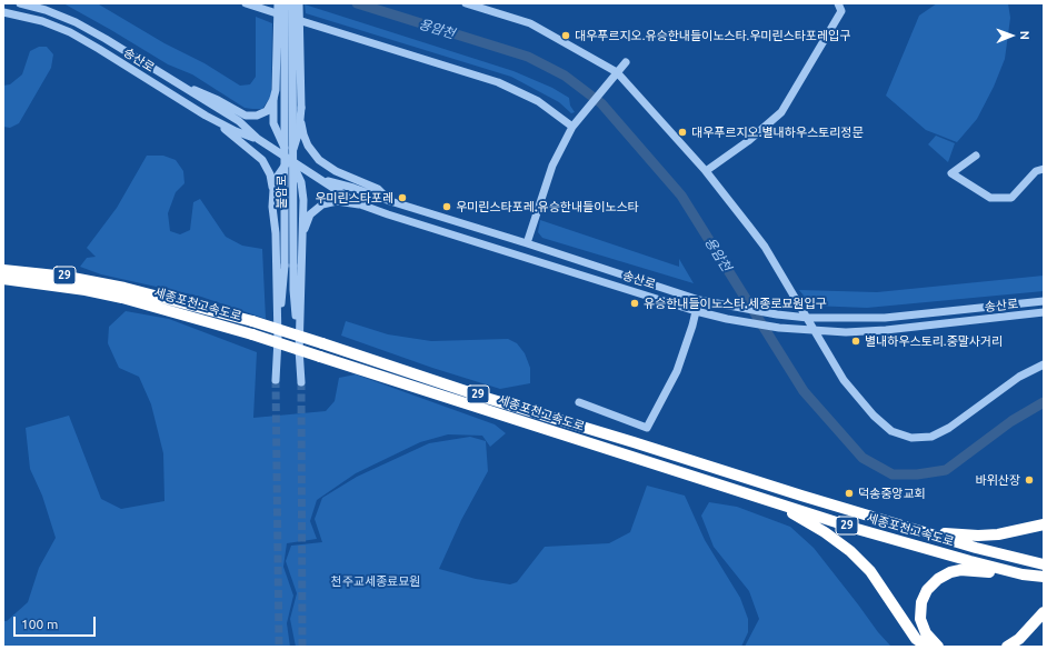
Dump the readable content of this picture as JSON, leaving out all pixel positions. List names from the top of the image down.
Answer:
{
  "streets": {
    "highway": ["29", "세종포천고속도로"],
    "street": ["송산로", "불암로"]
  },
  "water": ["용암천"],
  "parks": ["천주교세종료묘원"],
  "places": [
    "대우푸르지오.유승한내들이노스타.우미린스타포레입구",
    "대우푸르지오.별내하우스토리정문",
    "우미린스타포레",
    "우미린스타포레.유승한내들이노스타",
    "유승한내들이노스타.세종로묘원입구",
    "별내하우스토리.중말사거리",
    "바위산장",
    "덕송중앙교회"
  ],
  "scale_bar": "100 m",
  "north": "right"
}
